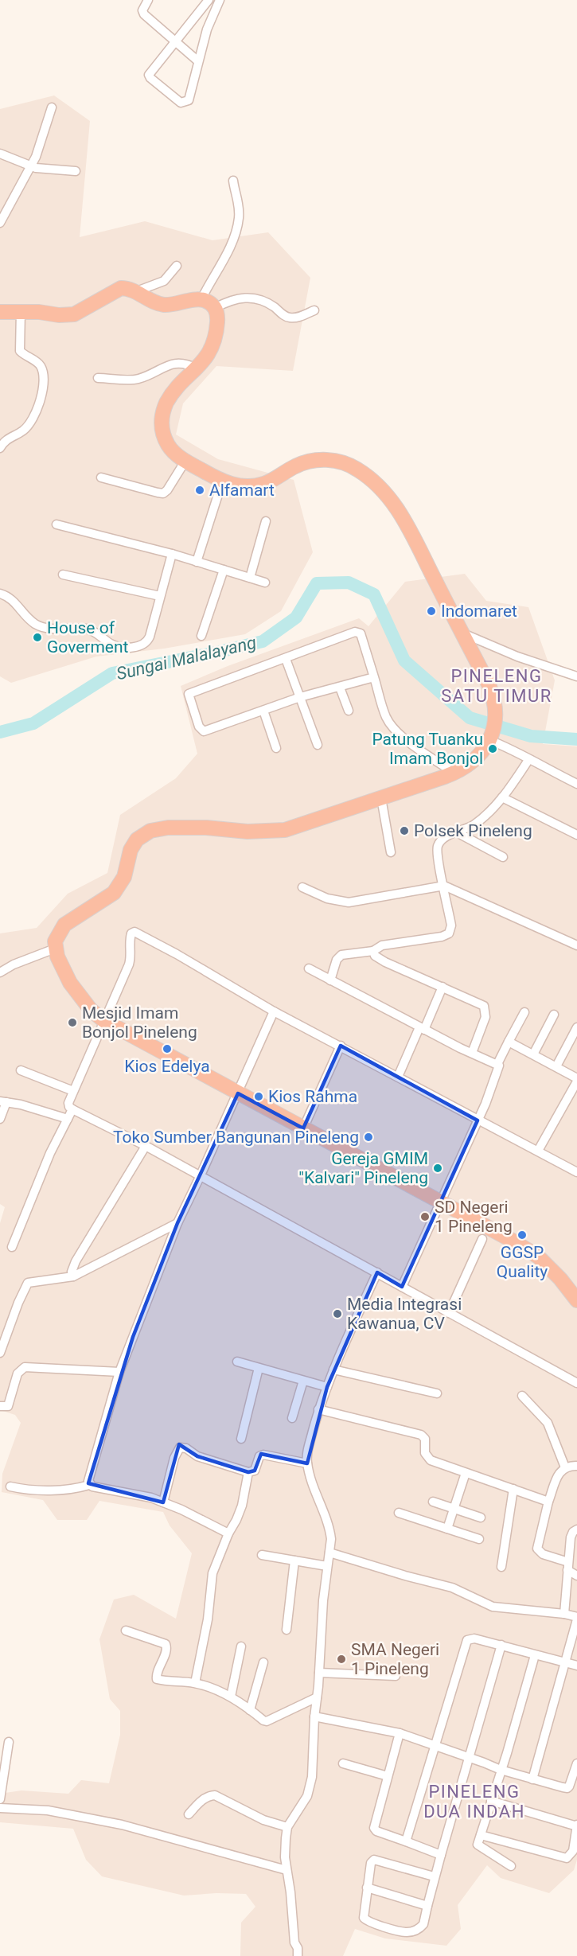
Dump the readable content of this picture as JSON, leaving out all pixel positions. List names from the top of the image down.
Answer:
{
  "districts": ["PINELENG SATU TIMUR", "PINELENG DUA INDAH"],
  "water": ["Sungai Malalayang"],
  "places": [
    "Alfamart",
    "Indomaret",
    "House of Goverment",
    "Patung Tuanku Imam Bonjol",
    "Polsek Pineleng",
    "Mesjid Imam Bonjol Pineleng",
    "Kios Edelya",
    "Kios Rahma",
    "Toko Sumber Bangunan Pineleng",
    "Gereja GMIM \"Kalvari\" Pineleng",
    "SD Negeri 1 Pineleng",
    "GGSP Quality",
    "Media Integrasi Kawanua, CV",
    "SMA Negeri 1 Pineleng"
  ]
}
